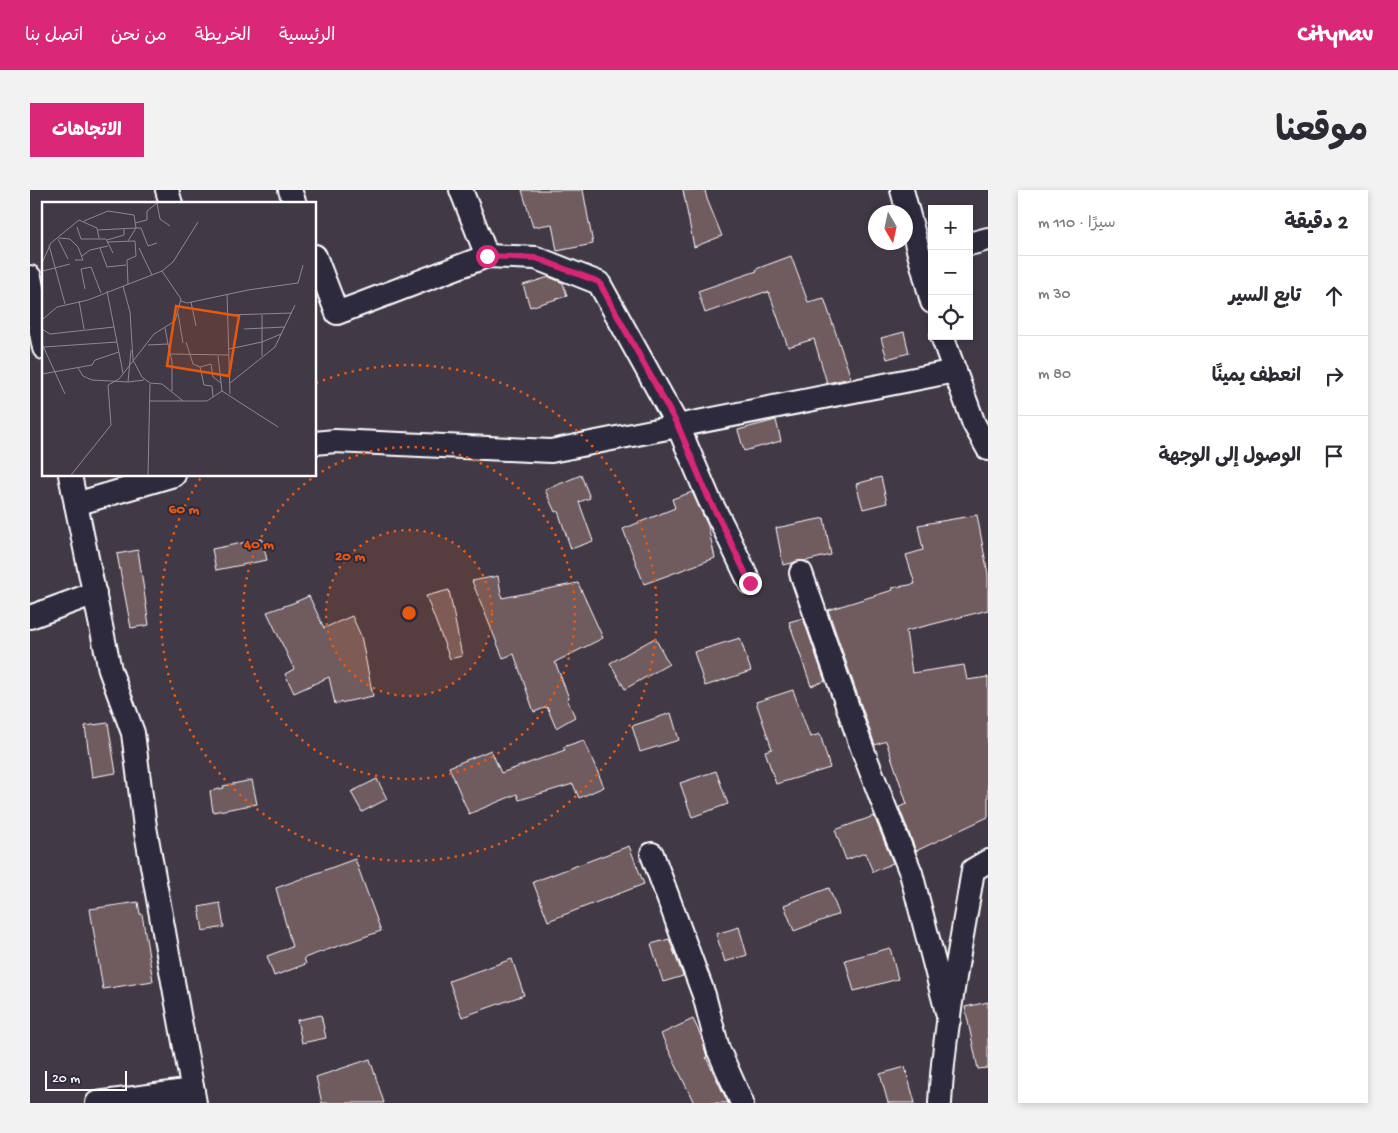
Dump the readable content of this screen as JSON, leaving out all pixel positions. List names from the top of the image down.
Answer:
{
  "scale_bar": "20 m",
  "north": "bottom",
  "page": {
    "header": "Citynav",
    "nav": [
      "الرئيسية",
      "الخريطة",
      "من نحن",
      "اتصل بنا"
    ],
    "title": "موقعنا",
    "buttons": "الاتجاهات",
    "heading": ["2 دقيقة", "سيرًا · 110 m"],
    "map_buttons": ["+", "−"],
    "list": [
      ["تابع السير", "30 m"],
      ["انعطف يمينًا", "80 m"],
      "الوصول إلى الوجهة"
    ],
    "scale": "20 m"
  },
  "rings": ["60 m", "40 m", "20 m"]
}
